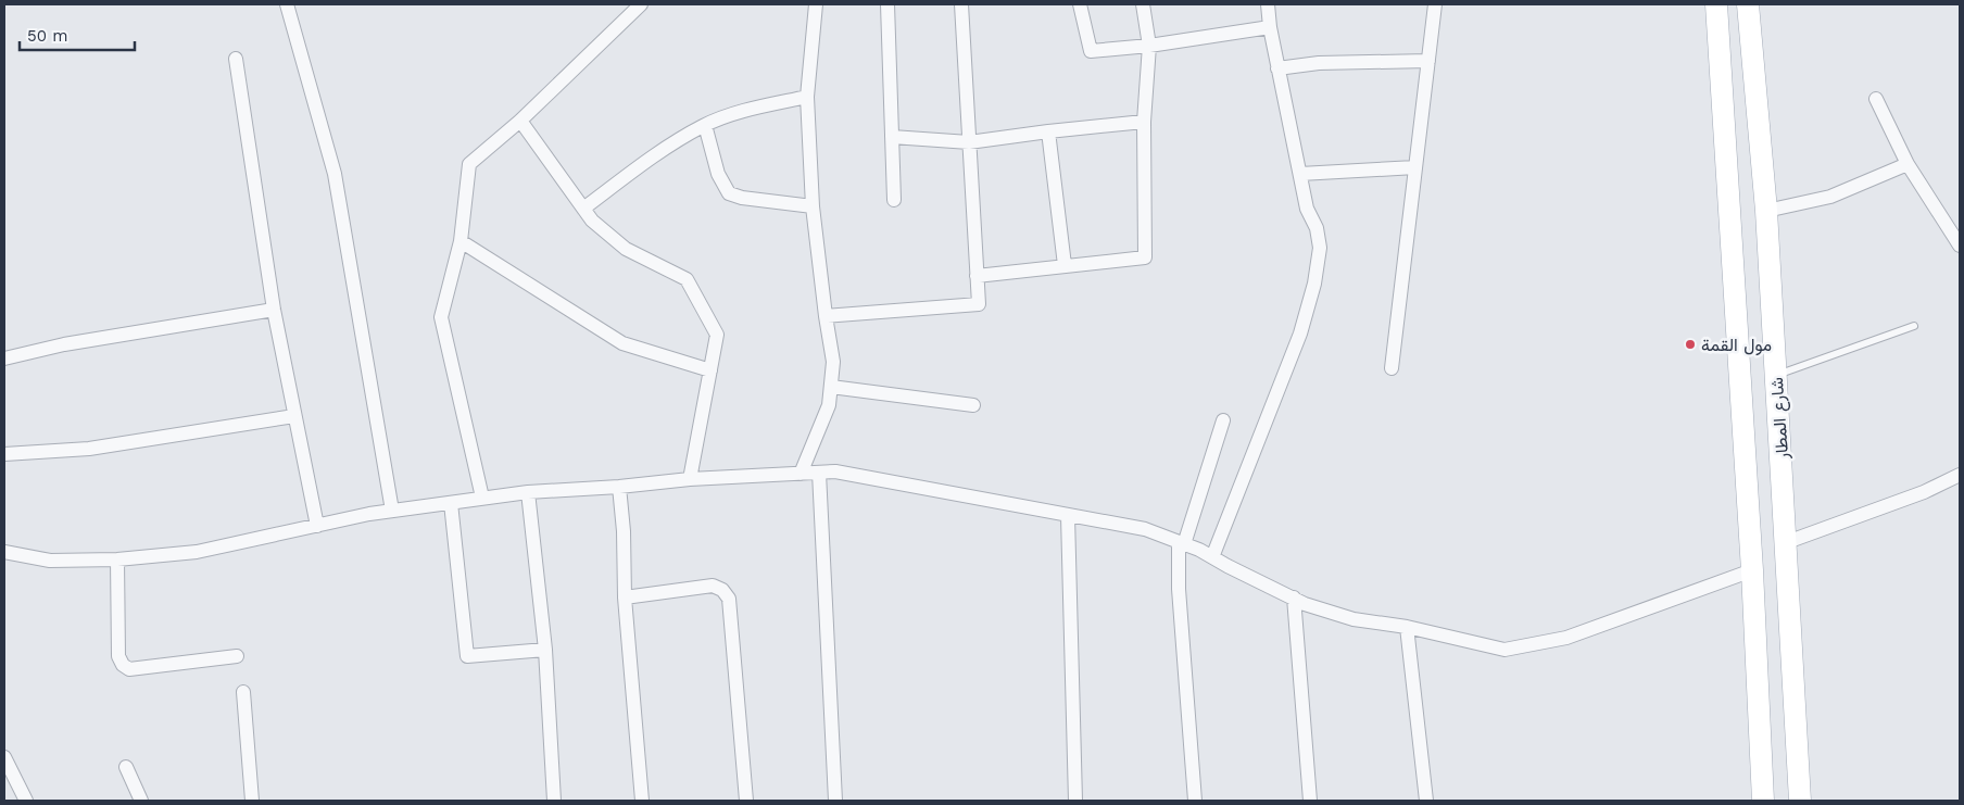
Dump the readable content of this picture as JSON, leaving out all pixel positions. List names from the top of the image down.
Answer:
{
  "streets": {
    "main road": ["شارع المطار"]
  },
  "places": ["مول القمة"],
  "scale_bar": "50 m"
}
